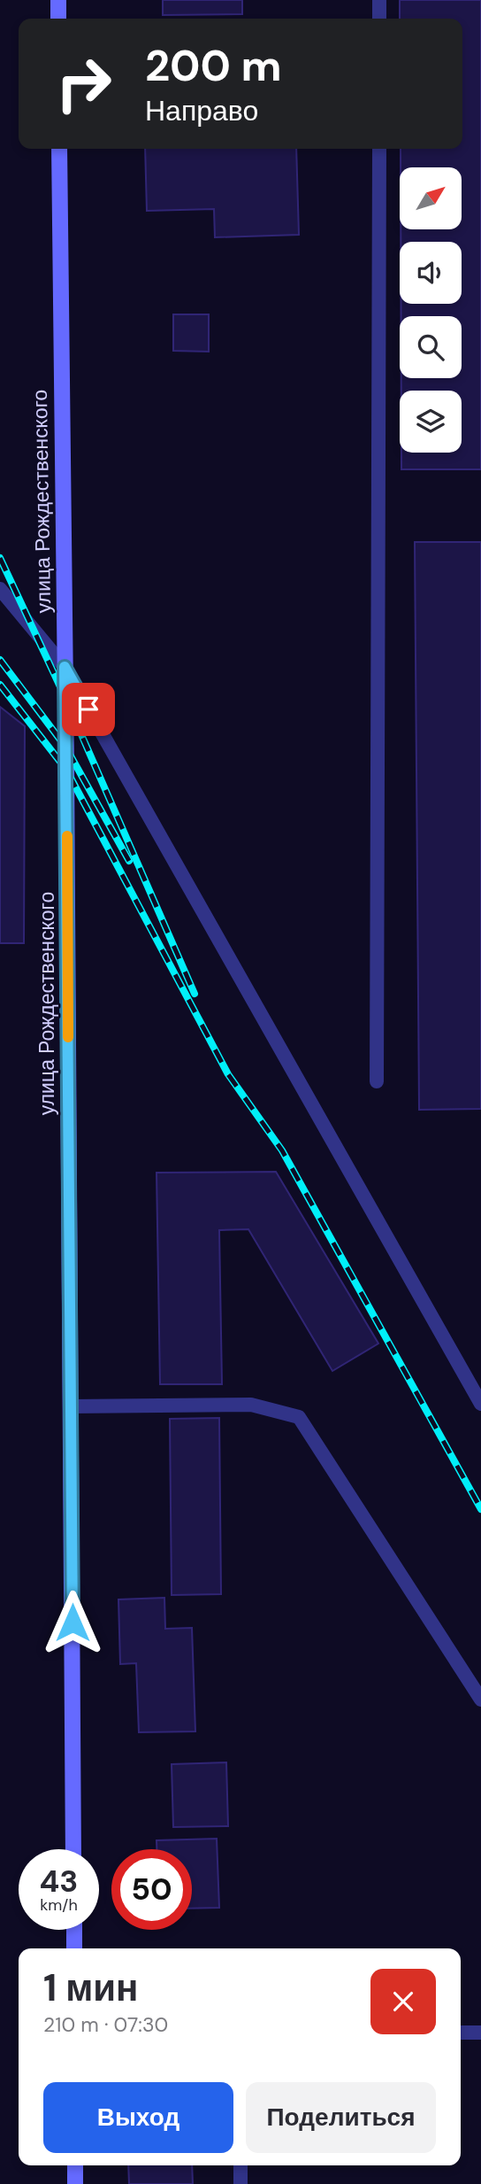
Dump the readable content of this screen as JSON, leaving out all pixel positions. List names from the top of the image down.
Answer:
{
  "streets": {
    "main road": ["улица Рождественского"]
  },
  "north": "top right",
  "page": {
    "turn": ["200 m", "Направо"],
    "speed": "43 km/h",
    "limit": "50",
    "heading": ["1 мин", "210 m · 07:30"],
    "buttons": ["Выход", "Поделиться"]
  }
}
